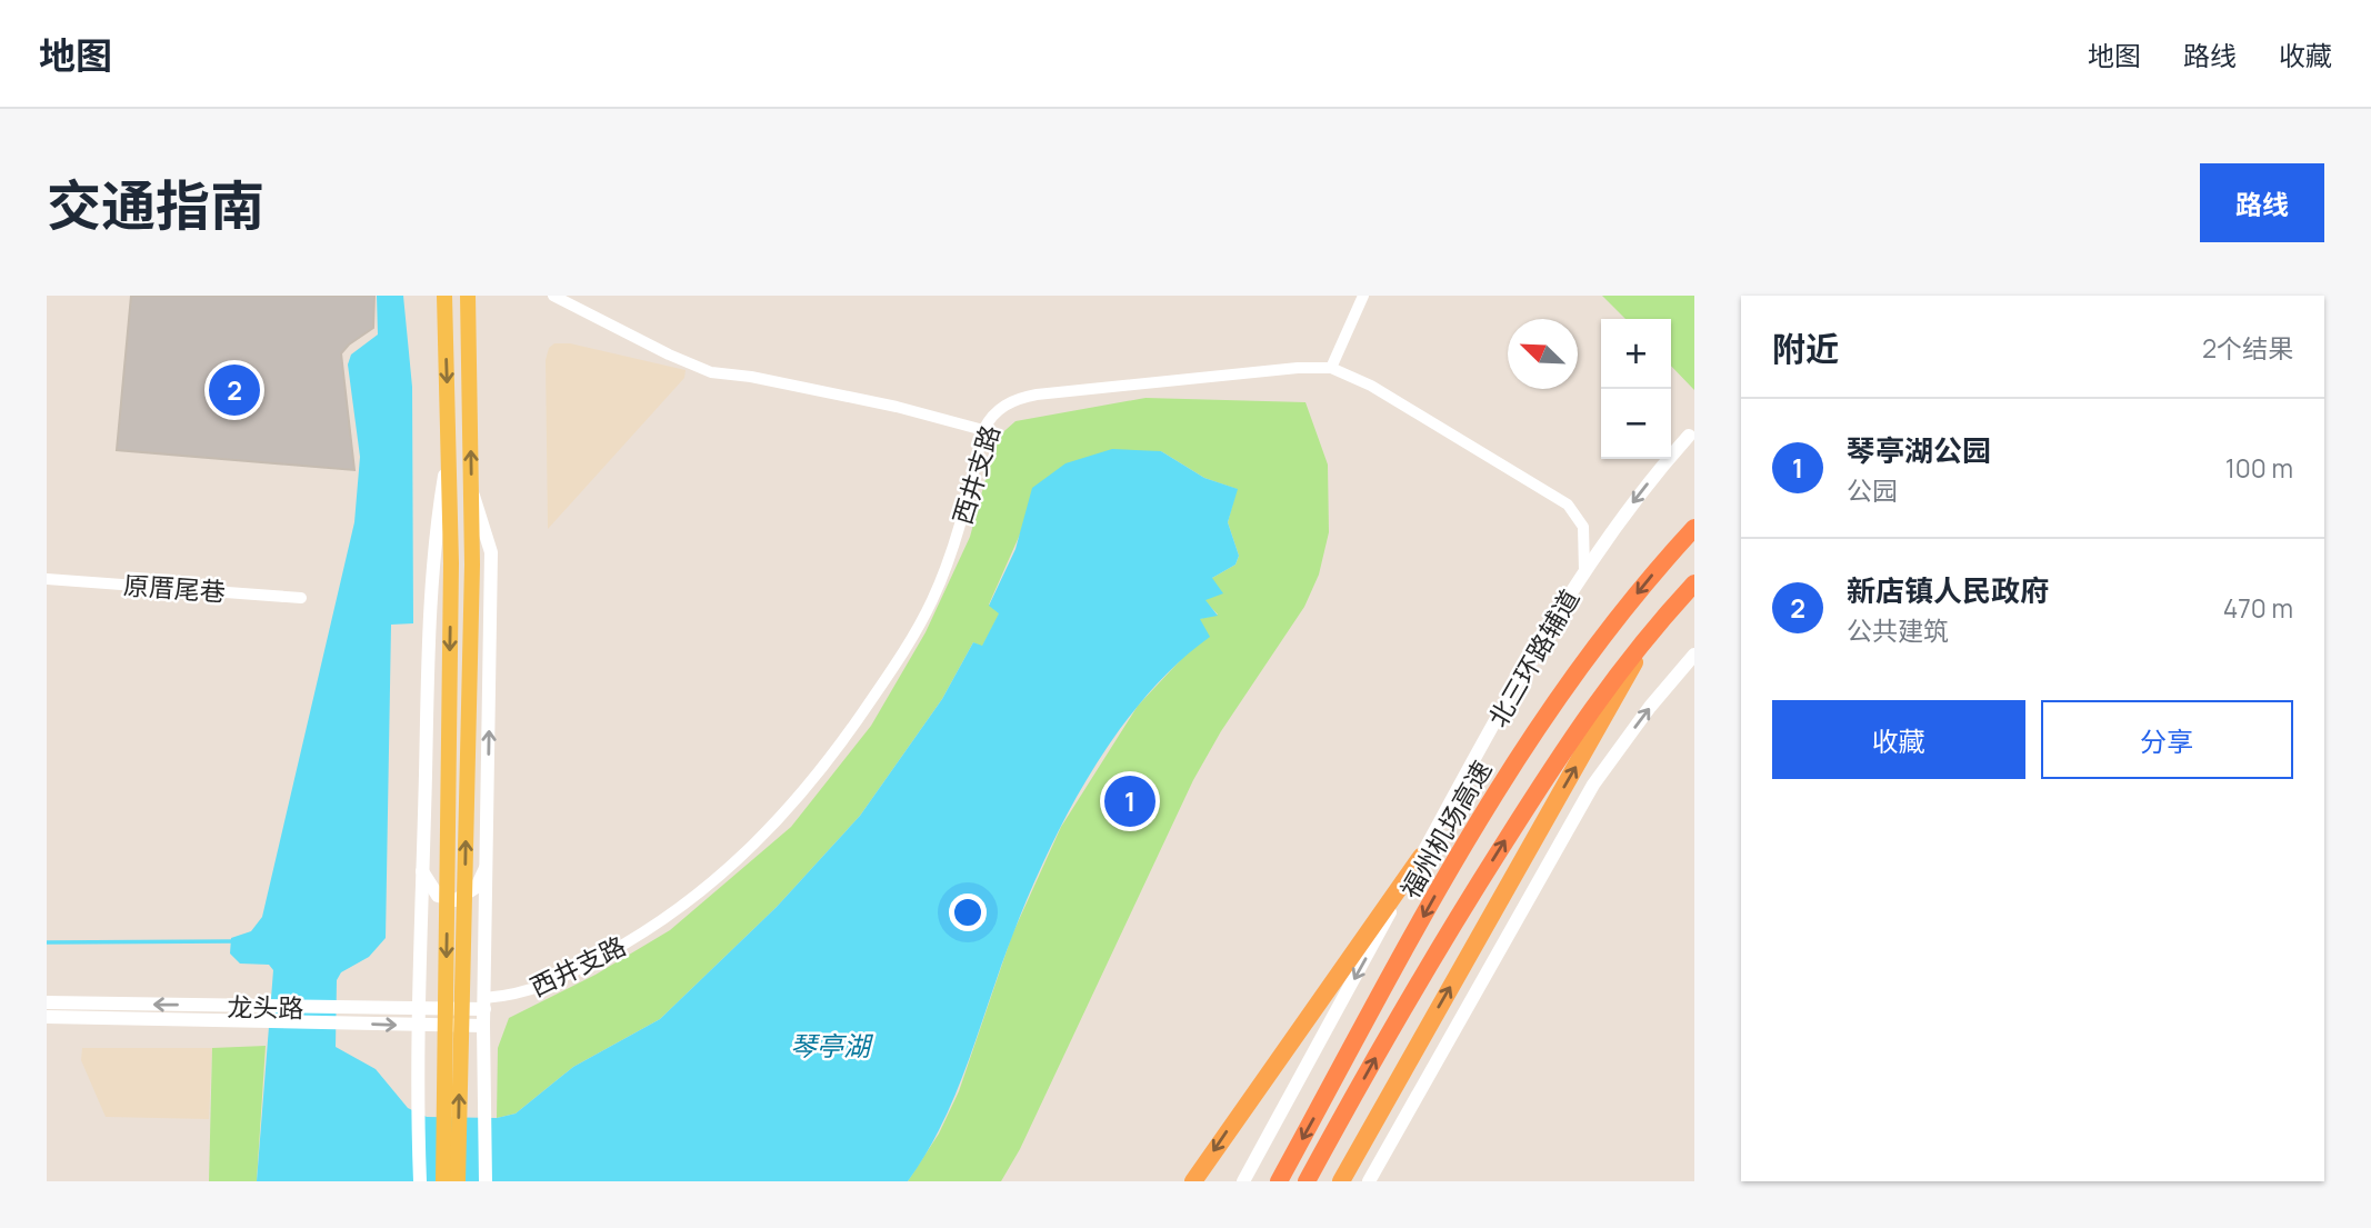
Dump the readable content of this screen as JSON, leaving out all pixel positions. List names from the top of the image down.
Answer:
{
  "streets": {
    "highway": ["福州机场高速"],
    "main road": ["北三环路辅道", "龙头路"],
    "street": ["西井支路", "原厝尾巷"]
  },
  "crossings": [
    ["西井支路", "北三环路辅道"],
    ["西井支路", "龙头路"]
  ],
  "water": ["琴亭湖"],
  "north": "top left",
  "page": {
    "header": "地图",
    "nav": ["地图", "路线", "收藏"],
    "title": "交通指南",
    "buttons": [
      "路线",
      ["收藏", "分享"]
    ],
    "heading": ["附近", "2个结果"],
    "map_buttons": ["+", "−"],
    "pins": ["2", "1"],
    "list": [
      {
        "mark": "1",
        "name": "琴亭湖公园",
        "note": "公园",
        "value": "100 m"
      },
      {
        "mark": "2",
        "name": "新店镇人民政府",
        "note": "公共建筑",
        "value": "470 m"
      }
    ]
  }
}
